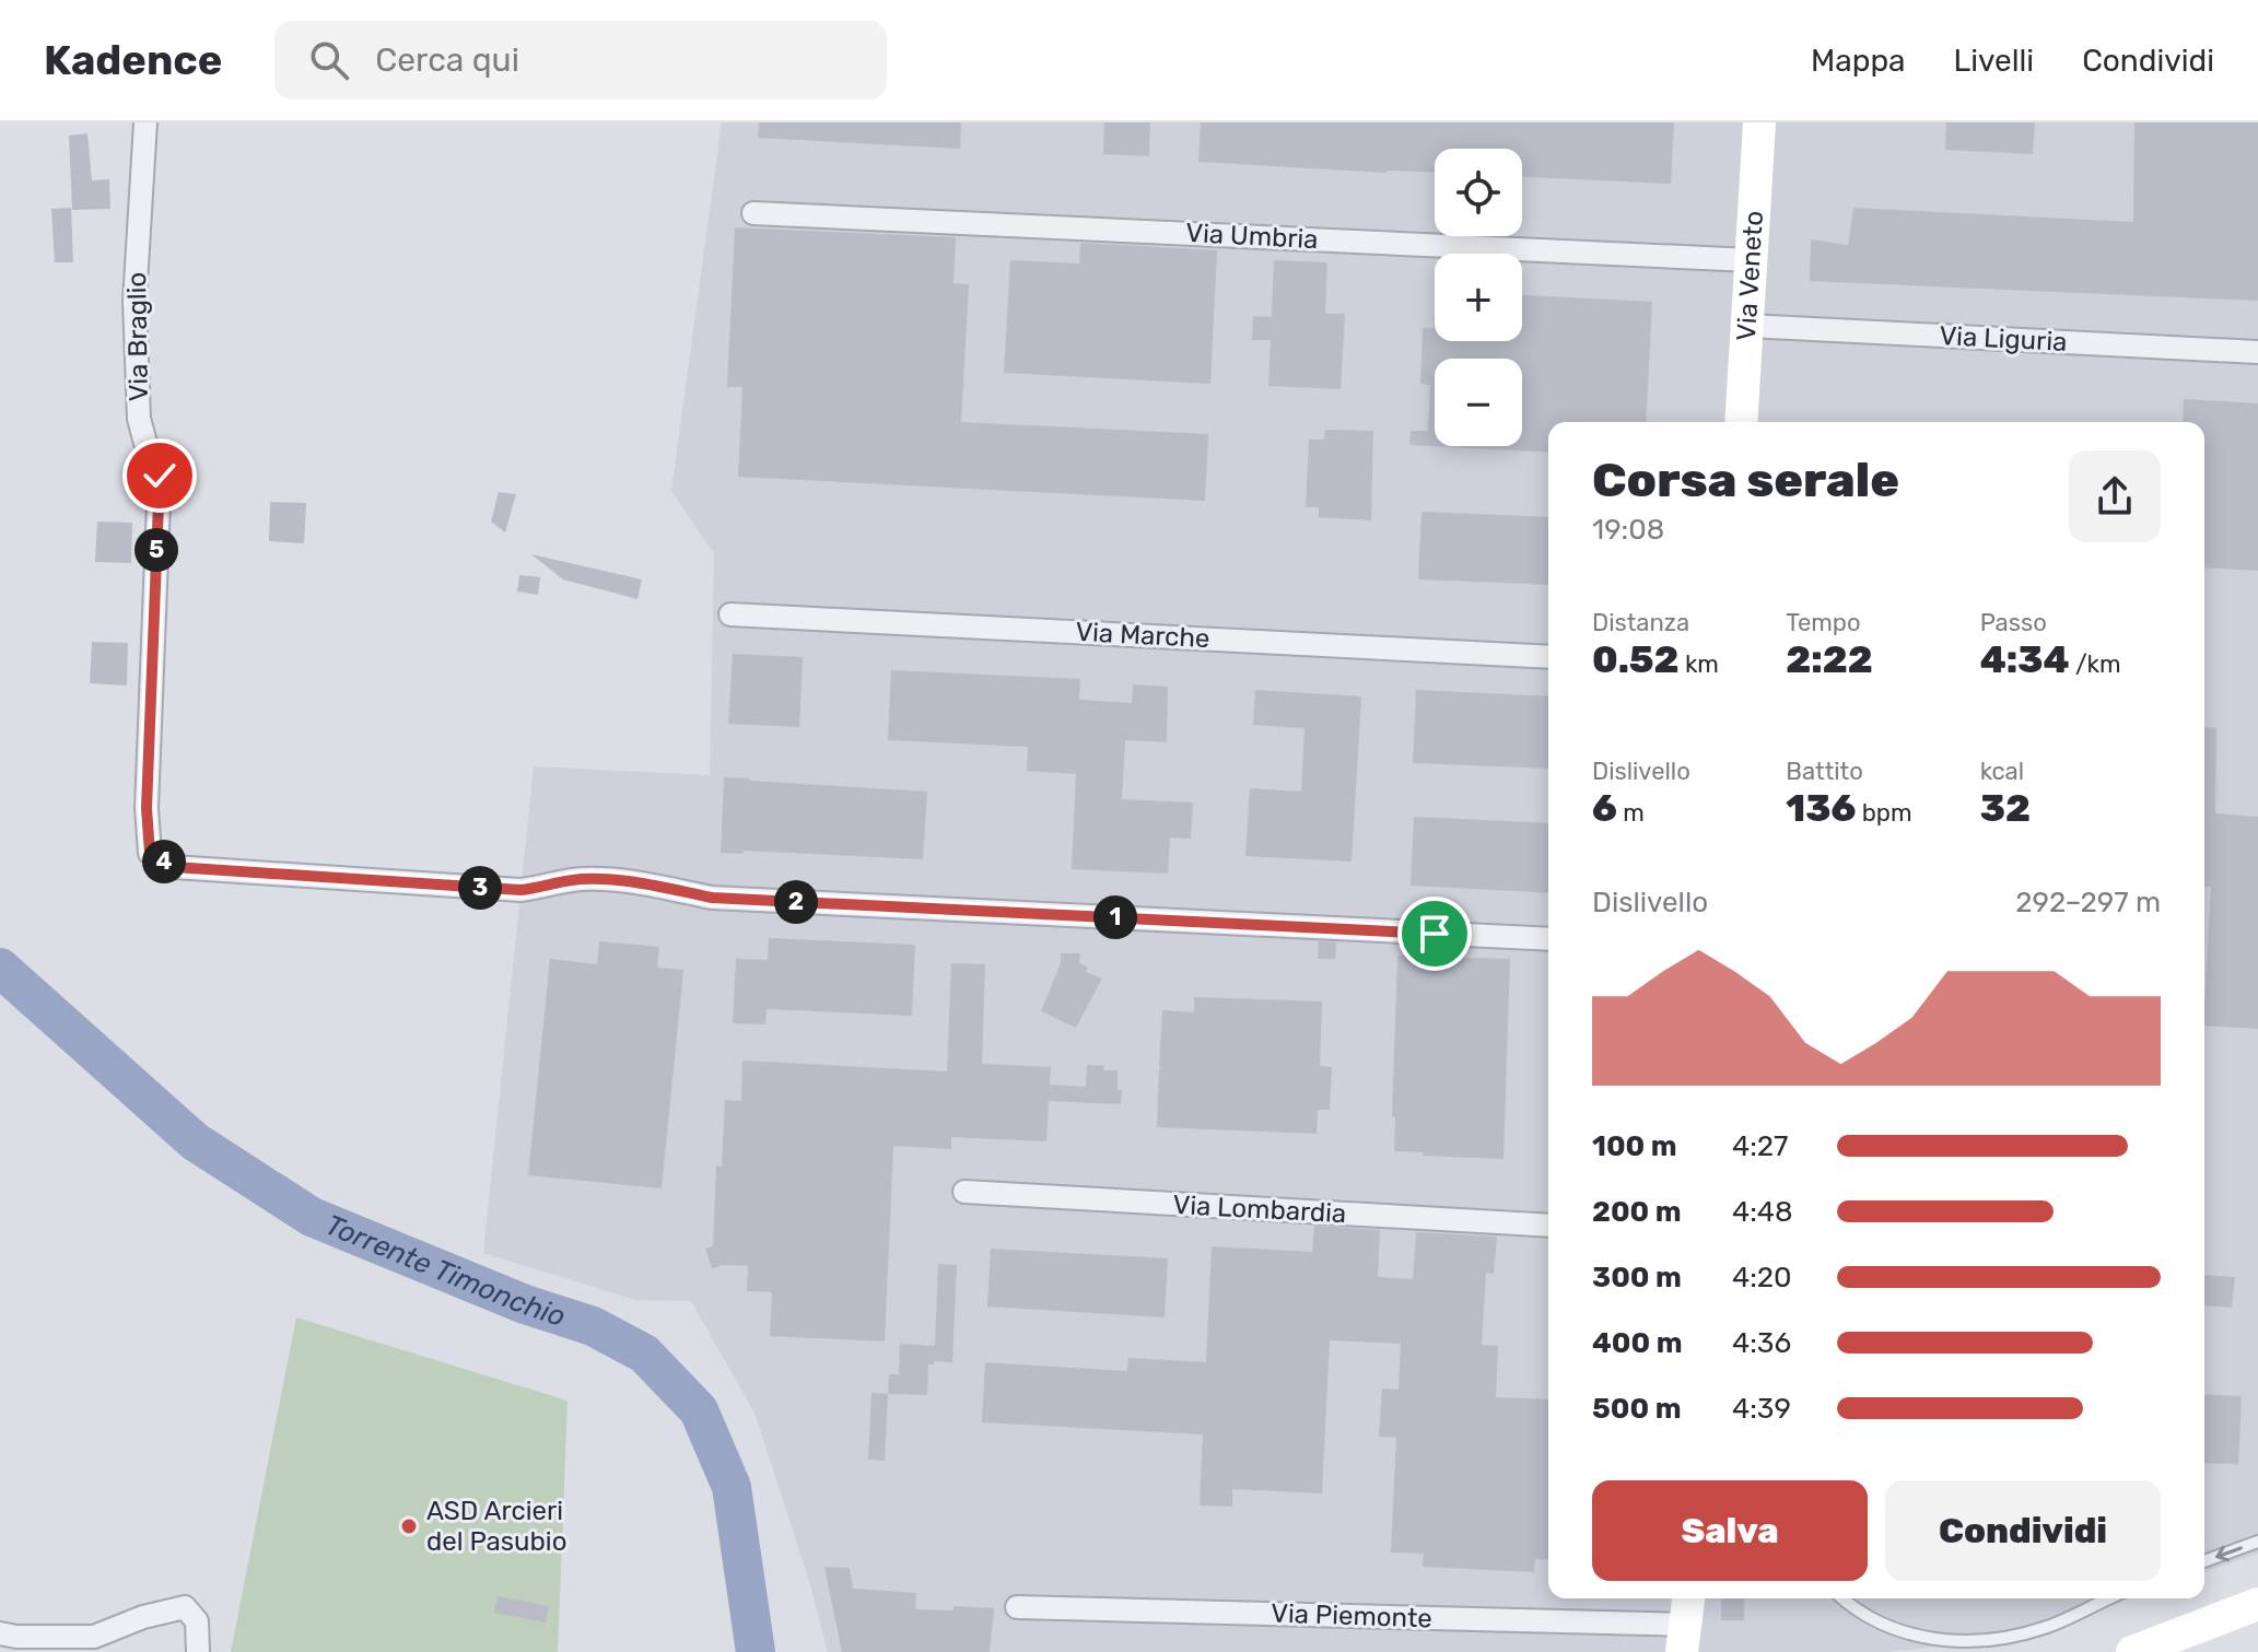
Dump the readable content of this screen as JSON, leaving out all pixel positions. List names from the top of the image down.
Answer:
{
  "streets": {
    "main road": ["Via Veneto"],
    "street": [
      "Via Umbria",
      "Via Braglio",
      "Via Liguria",
      "Via Marche",
      "Via Lombardia",
      "Via Piemonte"
    ]
  },
  "crossings": [
    ["Via Umbria", "Via Veneto"],
    ["Via Veneto", "Via Liguria"]
  ],
  "water": ["Torrente Timonchio"],
  "places": ["ASD Arcieri del Pasubio"],
  "page": {
    "header": "Kadence",
    "search": "Cerca qui",
    "nav": ["Mappa", "Livelli", "Condividi"],
    "map_buttons": ["+", "−"],
    "heading": ["Corsa serale", "19:08"],
    "pins": [
      "5",
      "4",
      "3",
      "2",
      "1"
    ],
    "stats": [
      ["Distanza", "0.52 km"],
      ["Tempo", "2:22"],
      ["Passo", "4:34 /km"],
      ["Dislivello", "6 m"],
      ["Battito", "136 bpm"],
      ["kcal", "32"]
    ],
    "chart": ["Dislivello", "292–297 m"],
    "list": [
      {
        "name": "100 m",
        "note": "4:27"
      },
      {
        "name": "200 m",
        "note": "4:48"
      },
      {
        "name": "300 m",
        "note": "4:20"
      },
      {
        "name": "400 m",
        "note": "4:36"
      },
      {
        "name": "500 m",
        "note": "4:39"
      }
    ],
    "buttons": ["Salva", "Condividi"]
  }
}
